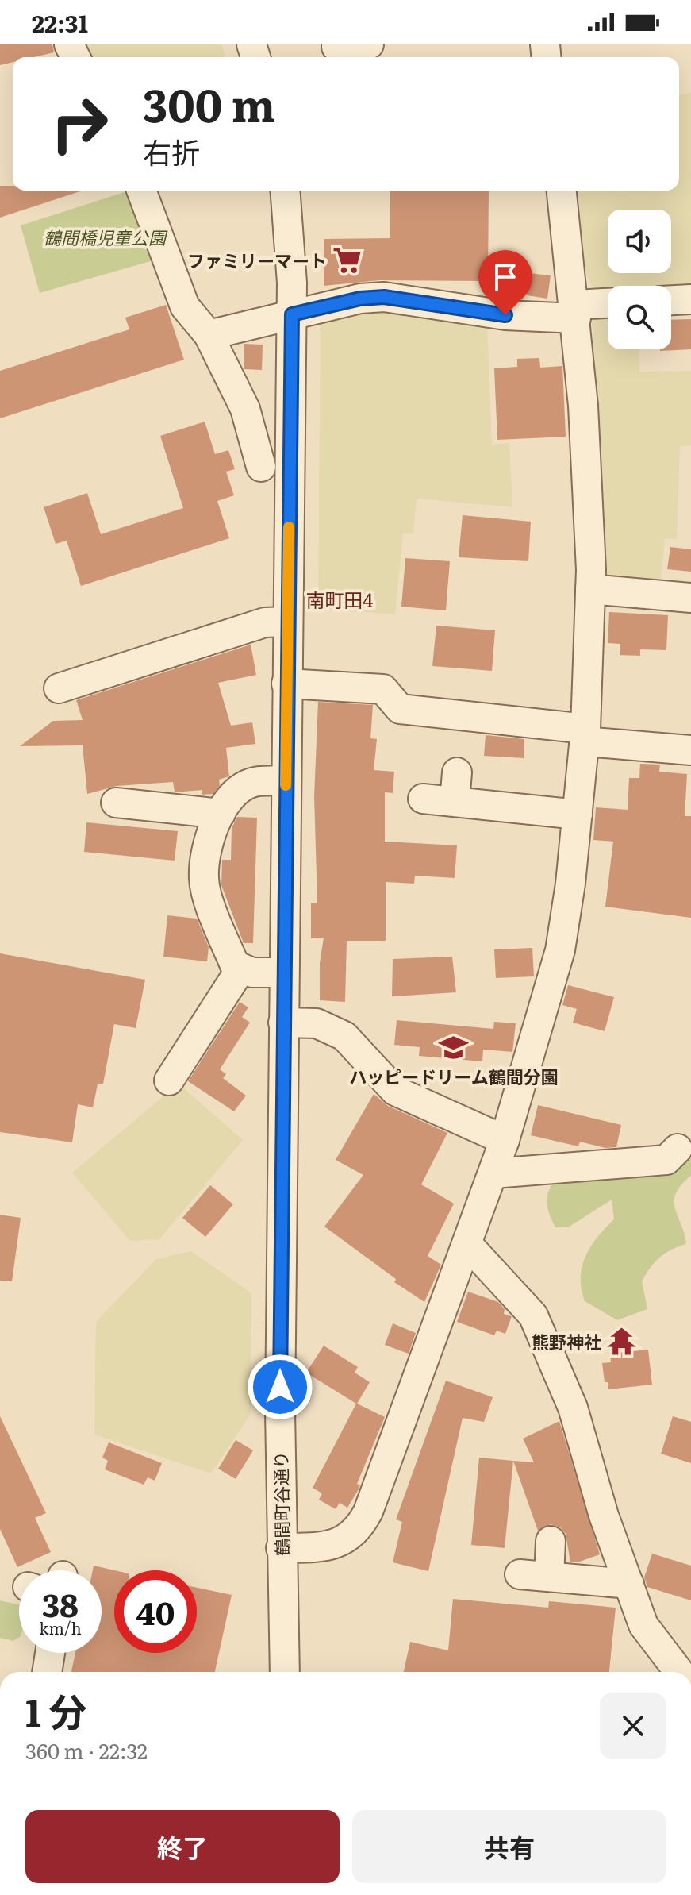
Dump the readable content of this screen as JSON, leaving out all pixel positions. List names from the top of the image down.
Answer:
{
  "streets": {
    "street": ["鶴間町谷通り"]
  },
  "districts": ["南町田4"],
  "parks": ["鶴間橋児童公園"],
  "places": {
    "supermarket": ["ファミリーマート"],
    "school or university": ["ハッピードリーム鶴間分園"],
    "temple": ["熊野神社"]
  },
  "page": {
    "status": "22:31",
    "turn": ["300 m", "右折"],
    "speed": "38 km/h",
    "limit": "40",
    "heading": ["1 分", "360 m · 22:32"],
    "buttons": ["終了", "共有"]
  }
}
